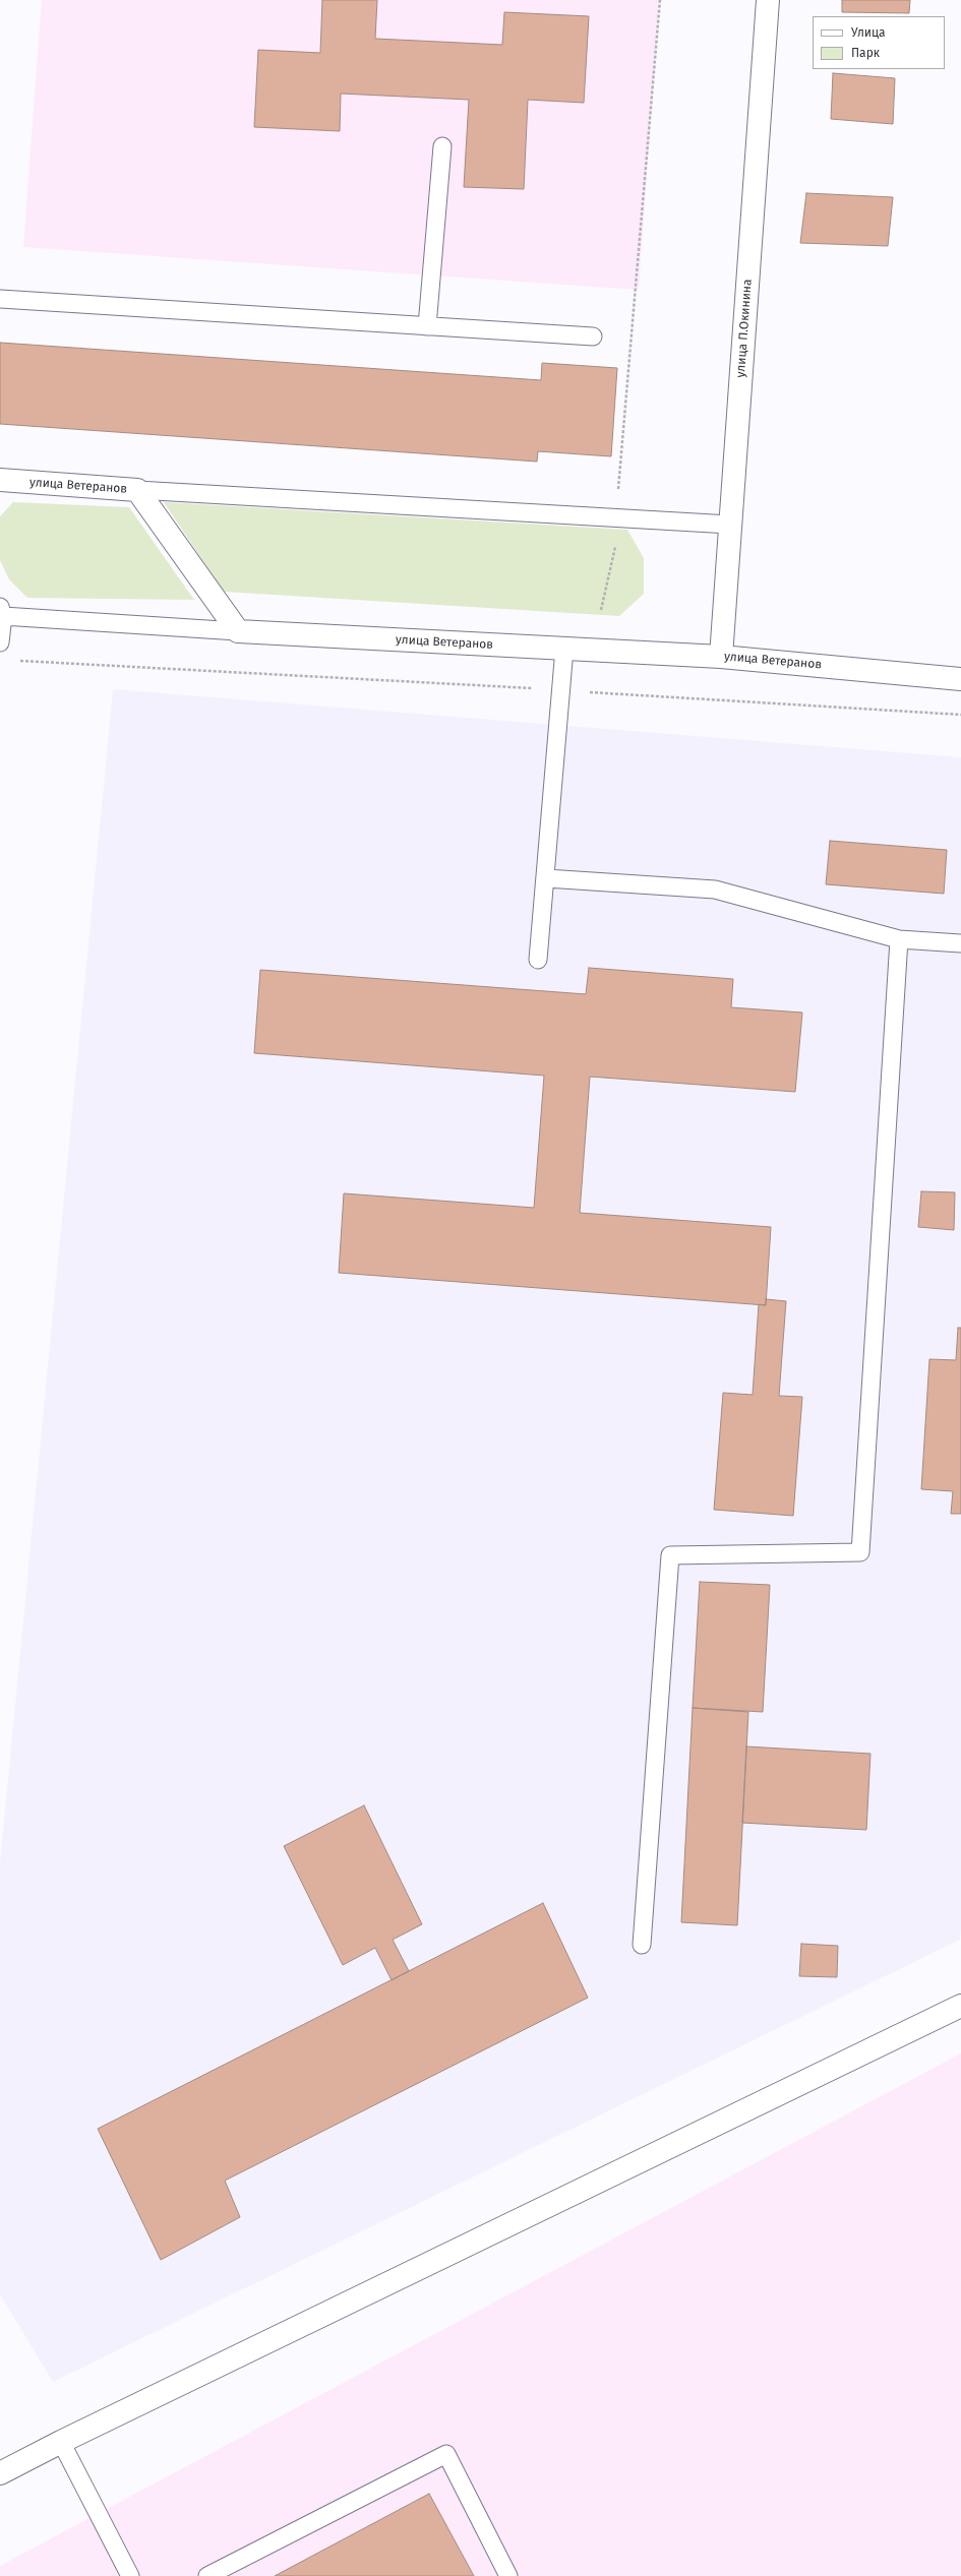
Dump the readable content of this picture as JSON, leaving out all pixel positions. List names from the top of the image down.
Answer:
{
  "streets": {
    "street": ["улица П.Окинина", "улица Ветеранов"]
  },
  "crossings": [
    ["улица П.Окинина", "улица Ветеранов"]
  ],
  "legend": ["Улица", "Парк"]
}
